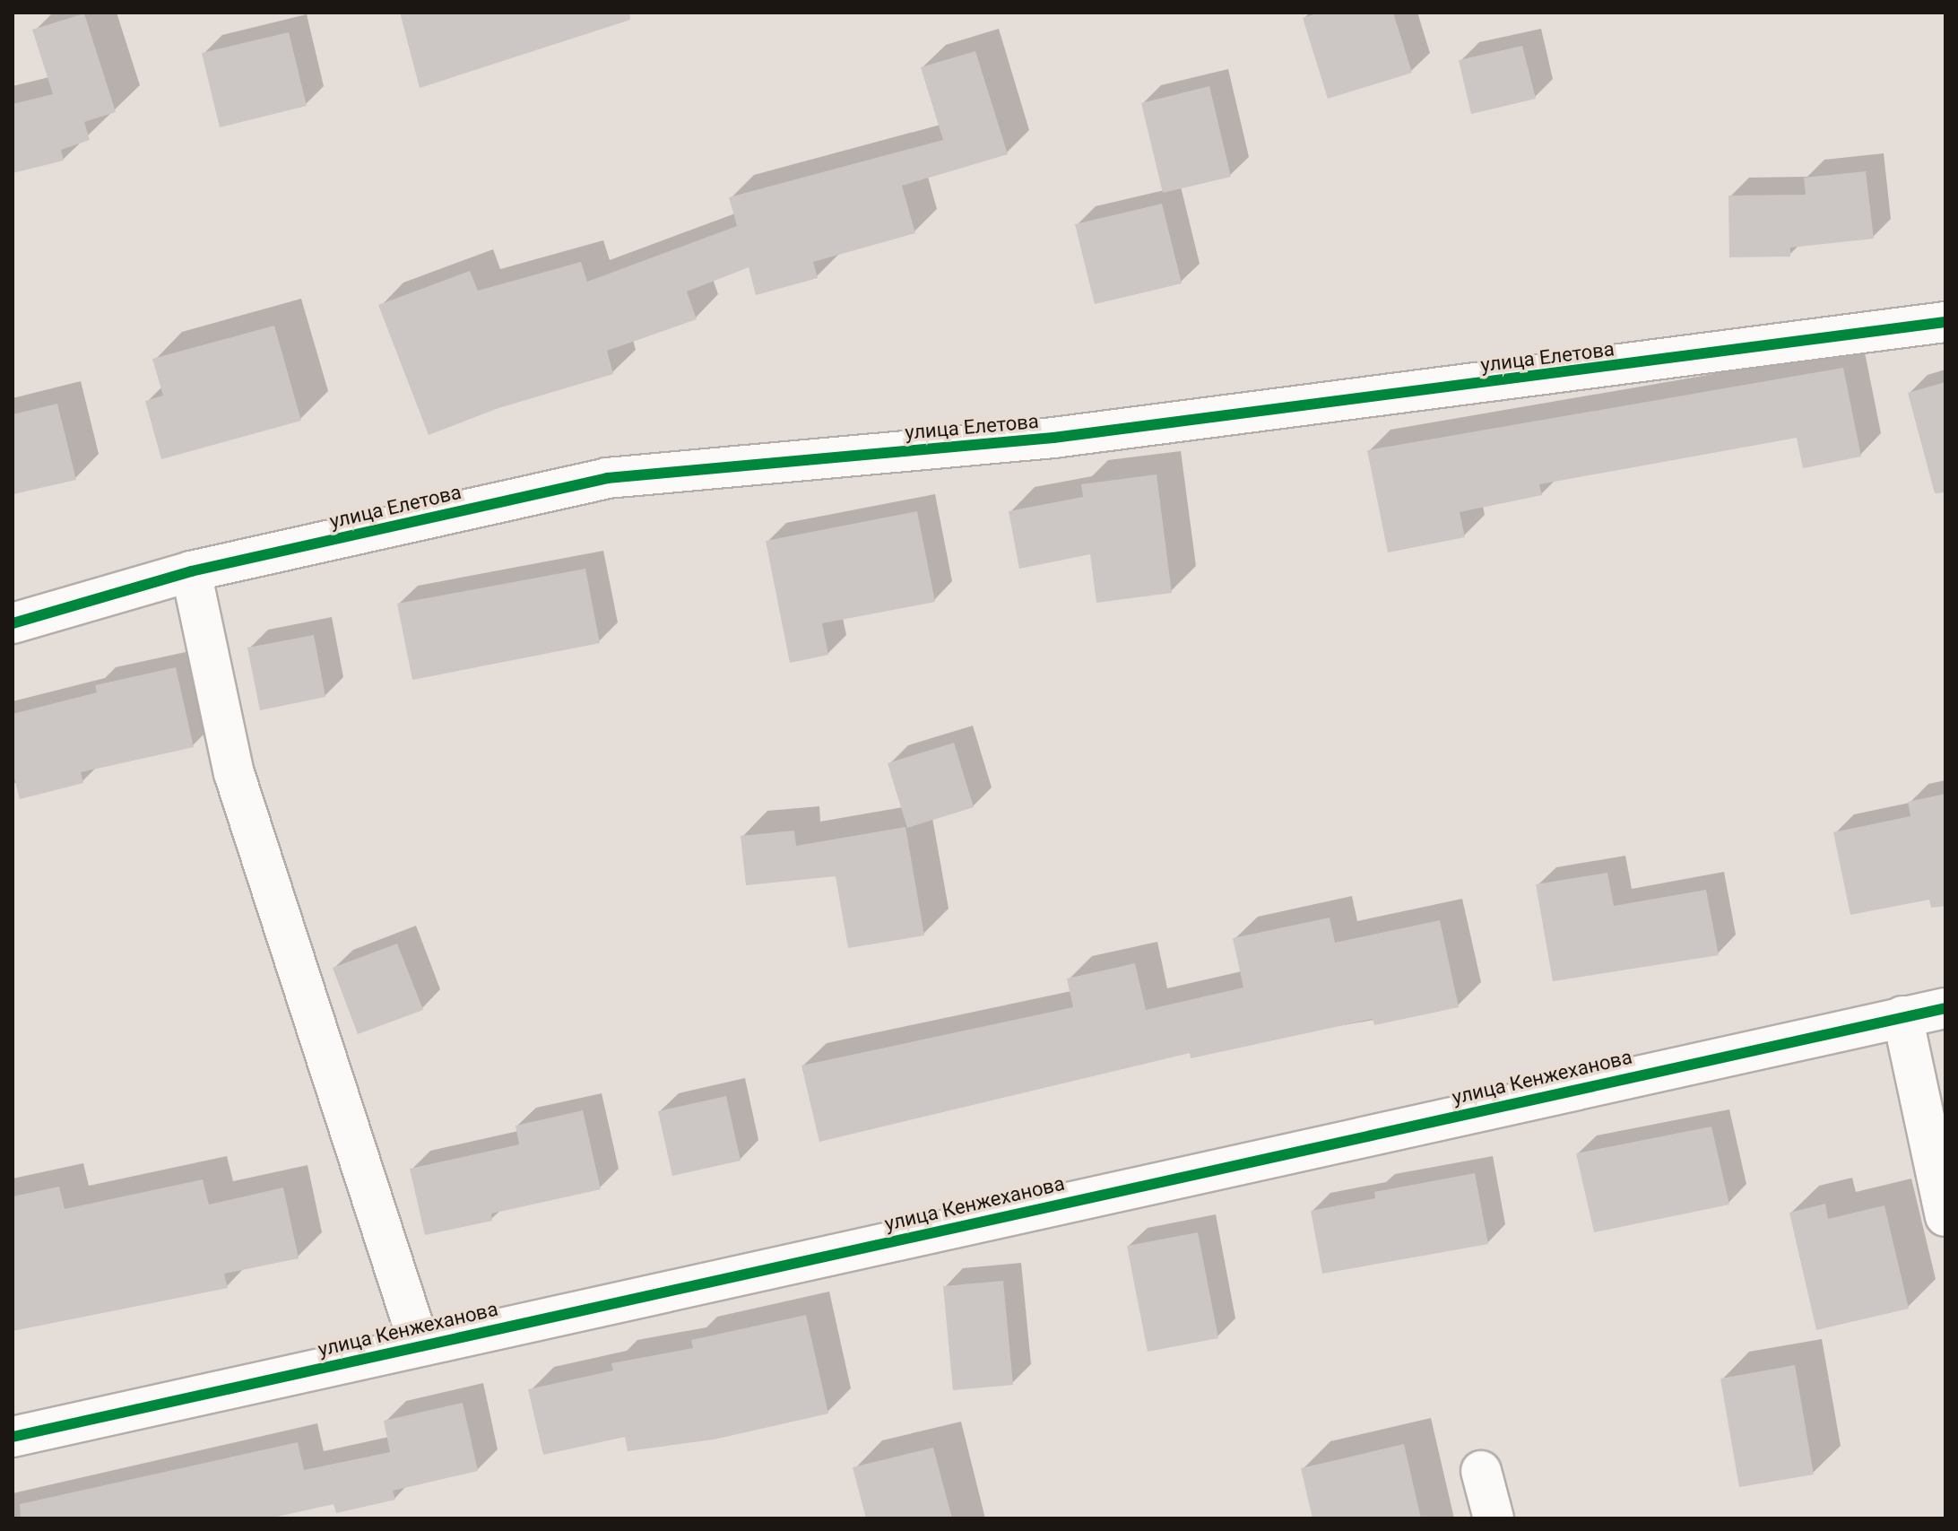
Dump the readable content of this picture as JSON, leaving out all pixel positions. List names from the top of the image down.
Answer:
{
  "streets": {
    "street": ["улица Елетова", "улица Кенжеханова"]
  }
}
